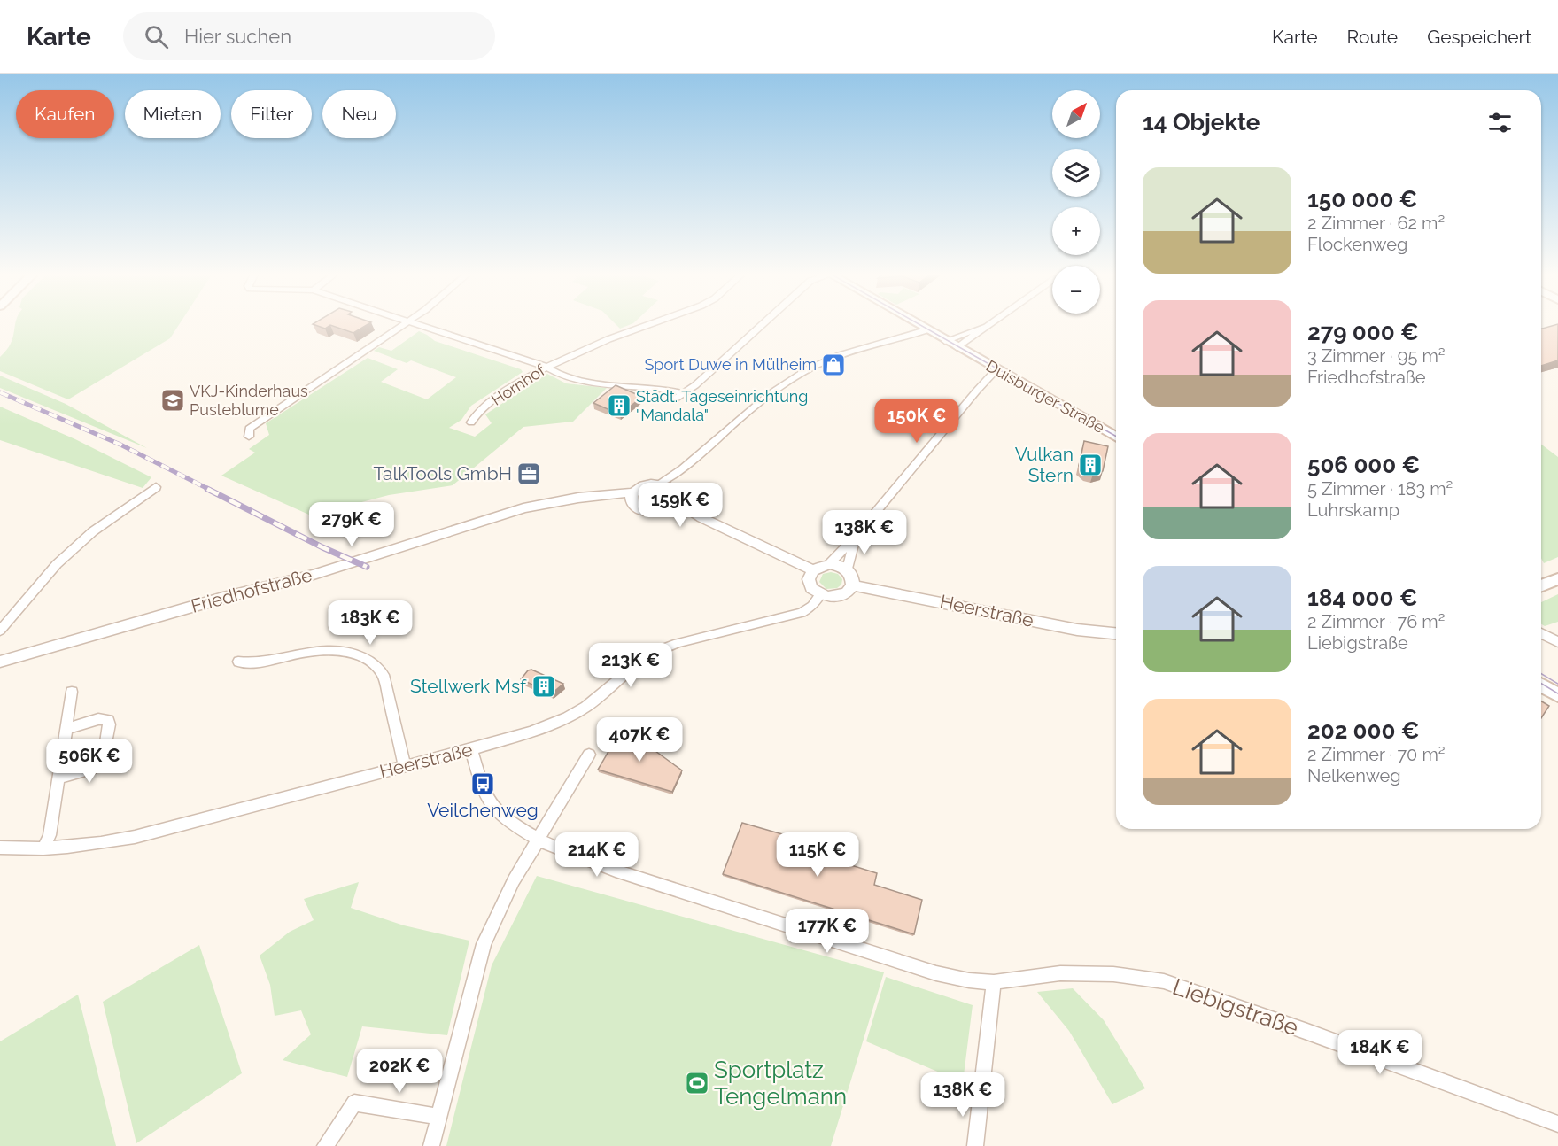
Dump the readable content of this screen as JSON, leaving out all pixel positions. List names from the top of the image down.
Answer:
{
  "streets": {
    "main road": ["Duisburger Straße"],
    "street": [
      "Hornhof",
      "Friedhofstraße",
      "Heerstraße",
      "Liebigstraße"
    ]
  },
  "crossings": [
    ["Heerstraße", "Liebigstraße"]
  ],
  "places": {
    "shop": ["Sport Duwe in Mülheim"],
    "school or university": ["VKJ-Kinderhaus Pusteblume"],
    "building": ["Städt. Tageseinrichtung \"Mandala\"", "Vulkan Stern", "Stellwerk Msf"],
    "office": ["TalkTools GmbH"],
    "bus stop": ["Veilchenweg"],
    "sports": ["Sportplatz Tengelmann"]
  },
  "north": "top right",
  "page": {
    "header": "Karte",
    "search": "Hier suchen",
    "nav": ["Karte", "Route", "Gespeichert"],
    "map_buttons": ["+", "−"],
    "chip": [
      "Kaufen",
      "Mieten",
      "Filter",
      "Neu"
    ],
    "heading": "14 Objekte",
    "list": [
      {
        "name": "150 000 €",
        "note": "2 Zimmer · 62 m² · Flockenweg"
      },
      {
        "name": "279 000 €",
        "note": "3 Zimmer · 95 m² · Friedhofstraße"
      },
      {
        "name": "506 000 €",
        "note": "5 Zimmer · 183 m² · Luhrskamp"
      },
      {
        "name": "184 000 €",
        "note": "2 Zimmer · 76 m² · Liebigstraße"
      },
      {
        "name": "202 000 €",
        "note": "2 Zimmer · 70 m² · Nelkenweg"
      }
    ],
    "price": [
      "150K €",
      "159K €",
      "279K €",
      "138K €",
      "183K €",
      "213K €",
      "407K €",
      "506K €",
      "214K €",
      "115K €",
      "177K €",
      "184K €",
      "202K €",
      "138K €"
    ]
  }
}
